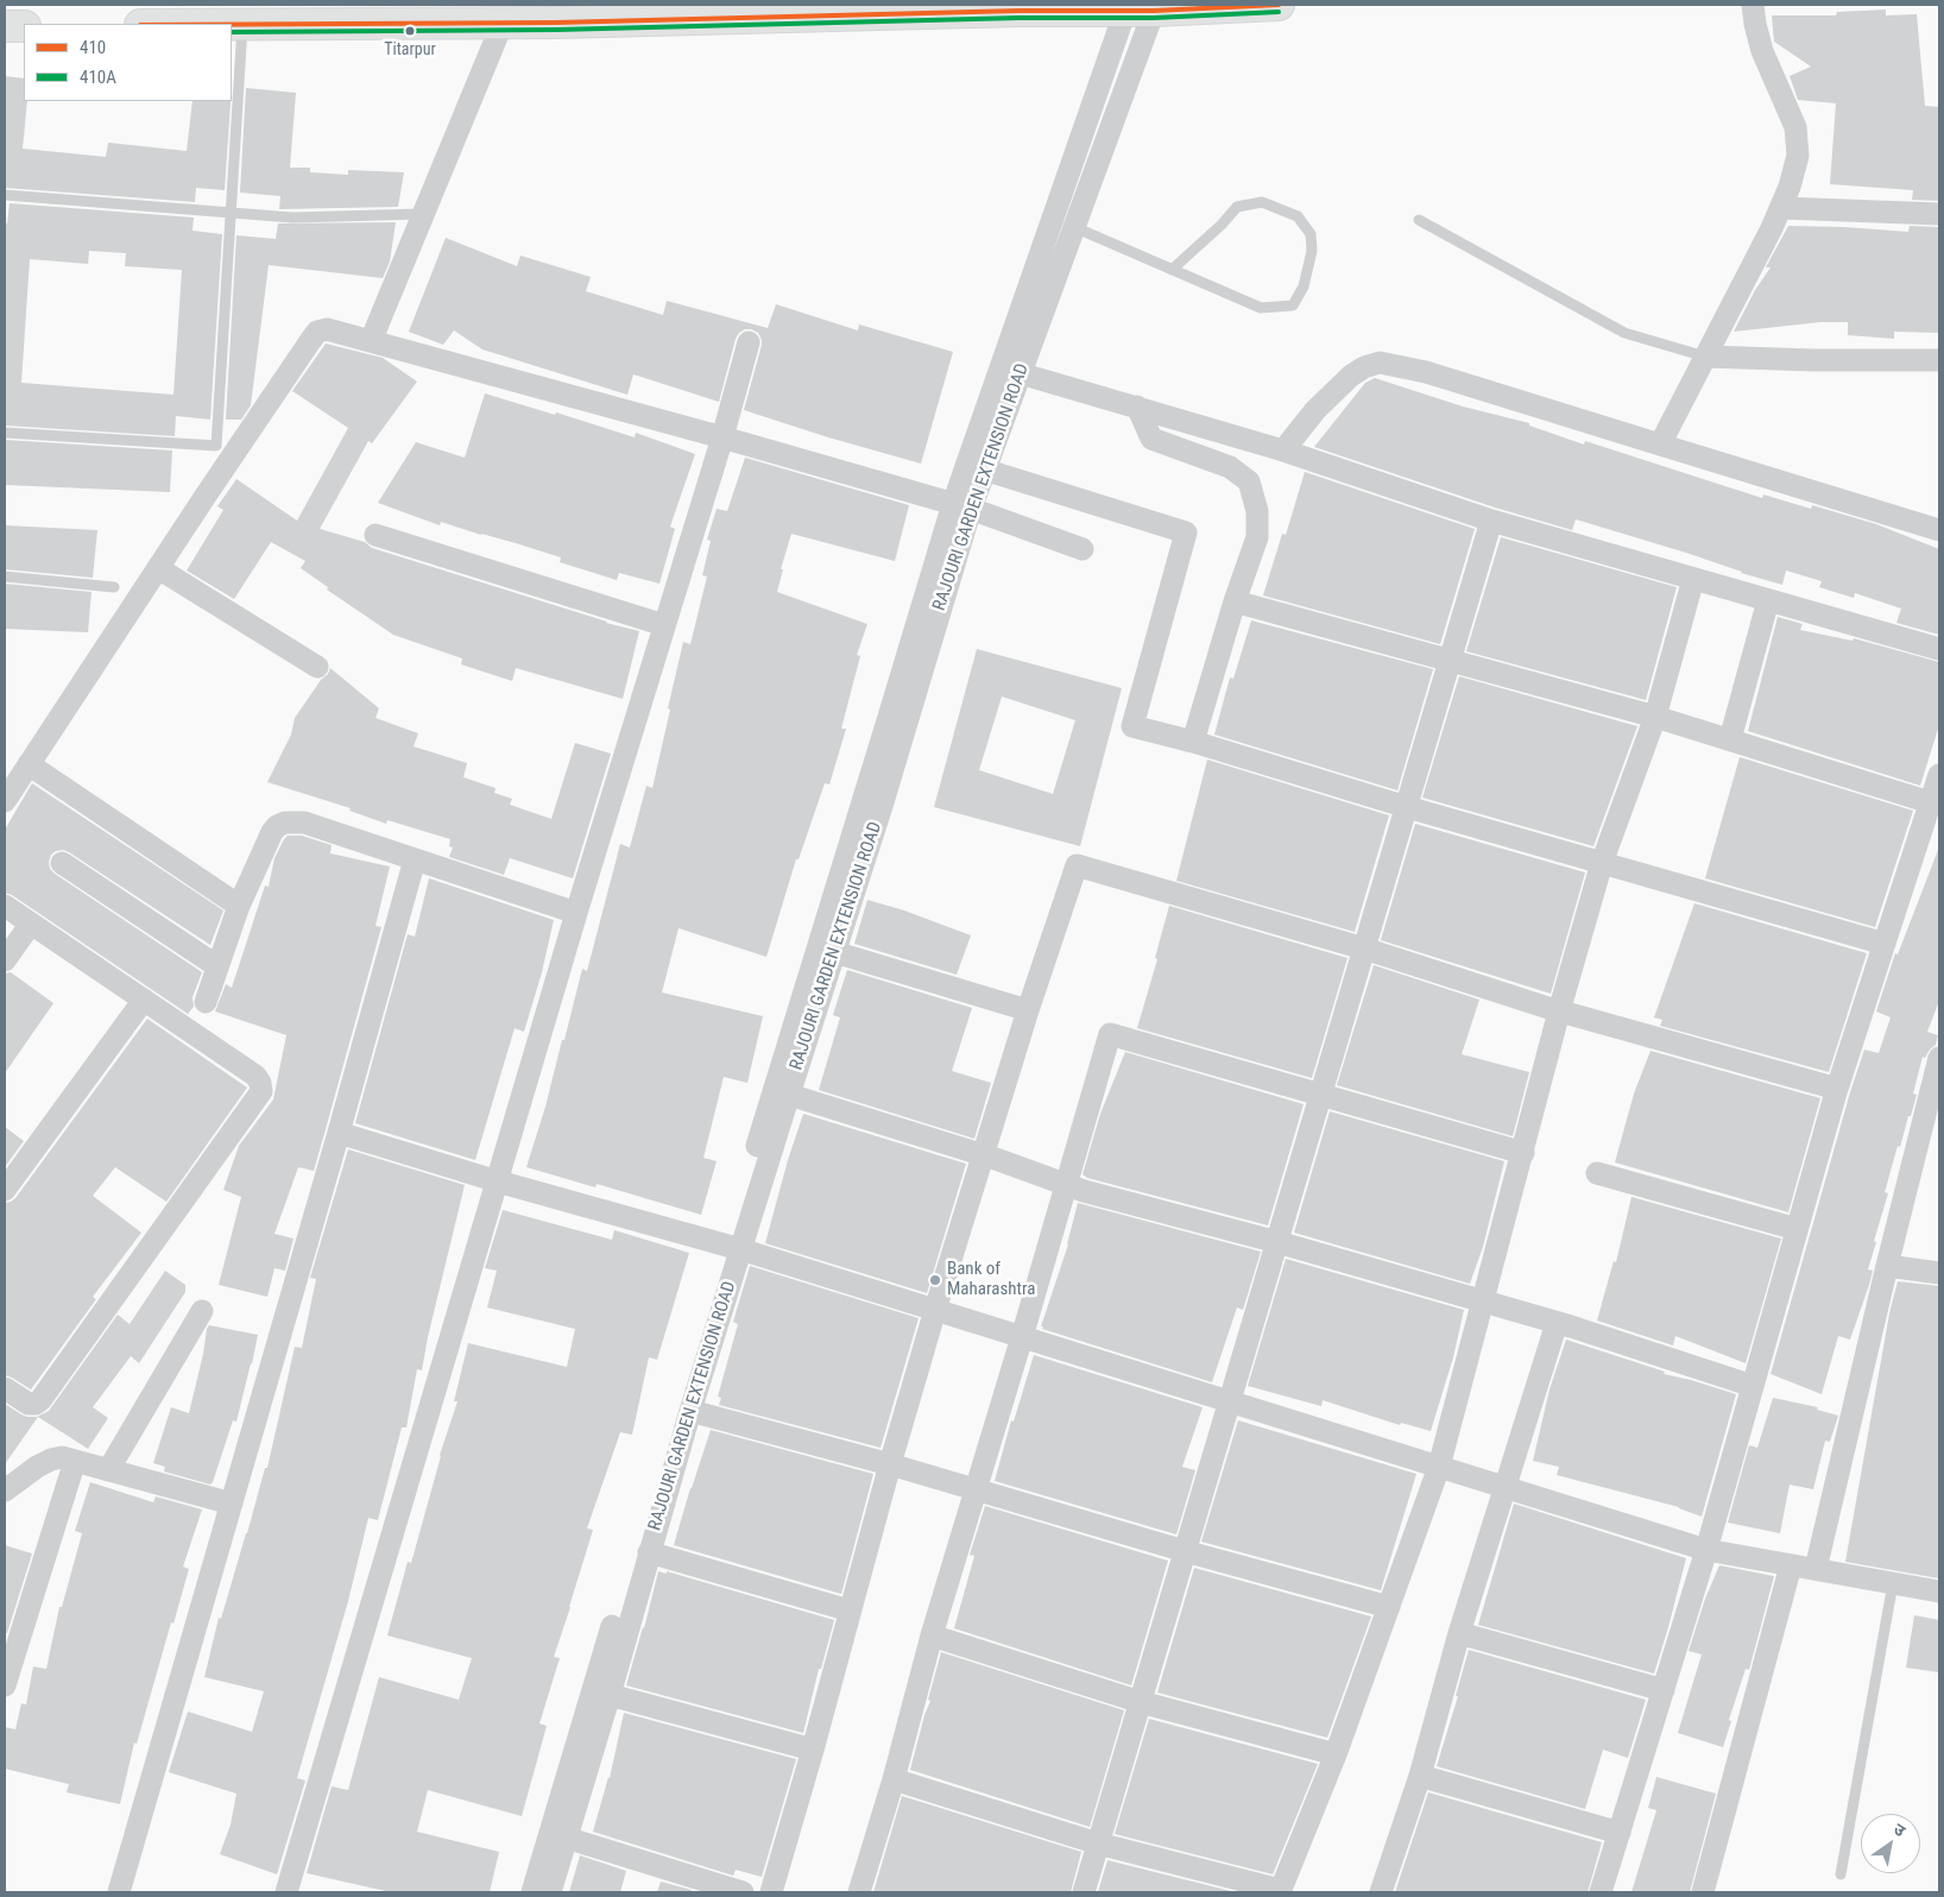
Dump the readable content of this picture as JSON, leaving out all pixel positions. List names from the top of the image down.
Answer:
{
  "streets": {
    "street": ["RAJOURI GARDEN EXTENSION ROAD"]
  },
  "places": ["Titarpur", "Bank of Maharashtra"],
  "lines": ["transit line 410", "transit line 410A"],
  "legend": ["410", "410A"],
  "north": "top right"
}
